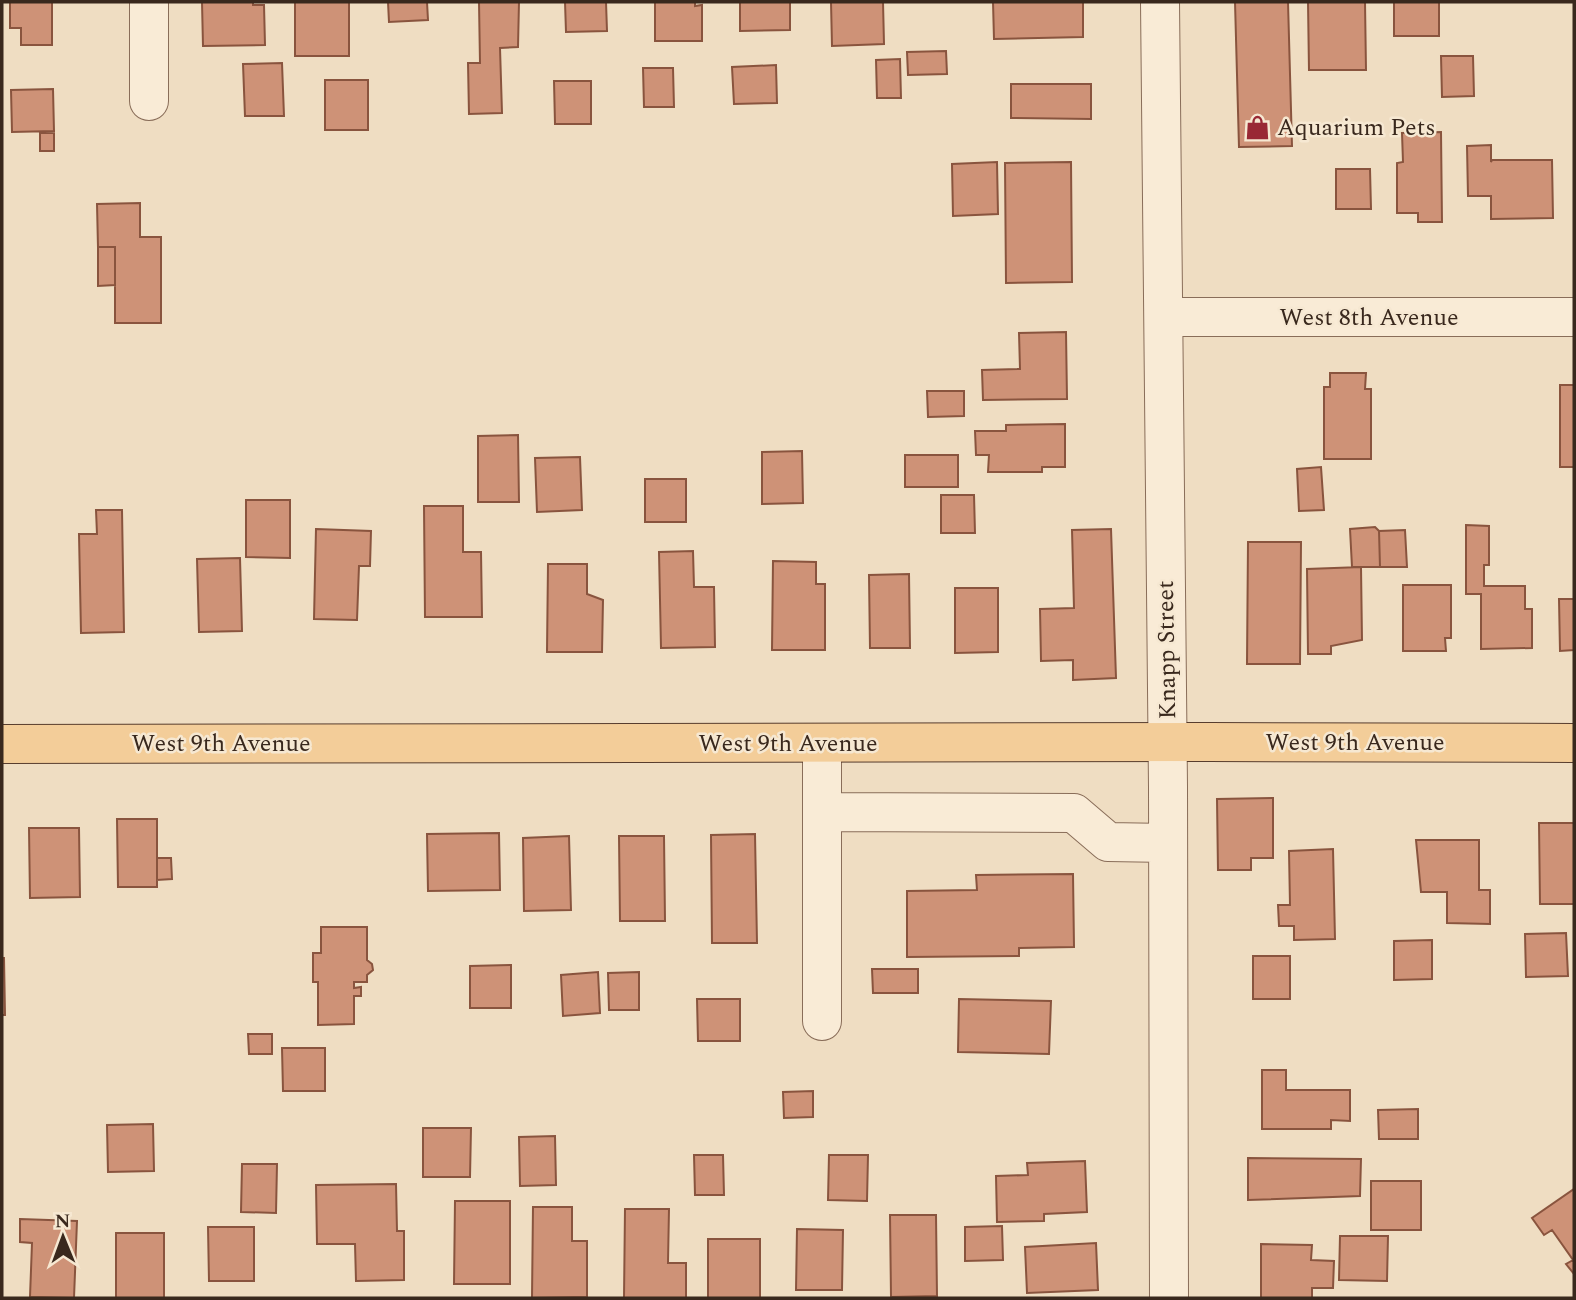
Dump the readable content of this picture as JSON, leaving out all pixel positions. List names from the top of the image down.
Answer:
{
  "streets": {
    "main road": ["West 9th Avenue"],
    "street": ["West 8th Avenue", "Knapp Street"]
  },
  "crossings": [
    ["West 8th Avenue", "Knapp Street"],
    ["Knapp Street", "West 9th Avenue"]
  ],
  "places": {
    "shop": ["Aquarium Pets"]
  },
  "north": "top"
}
